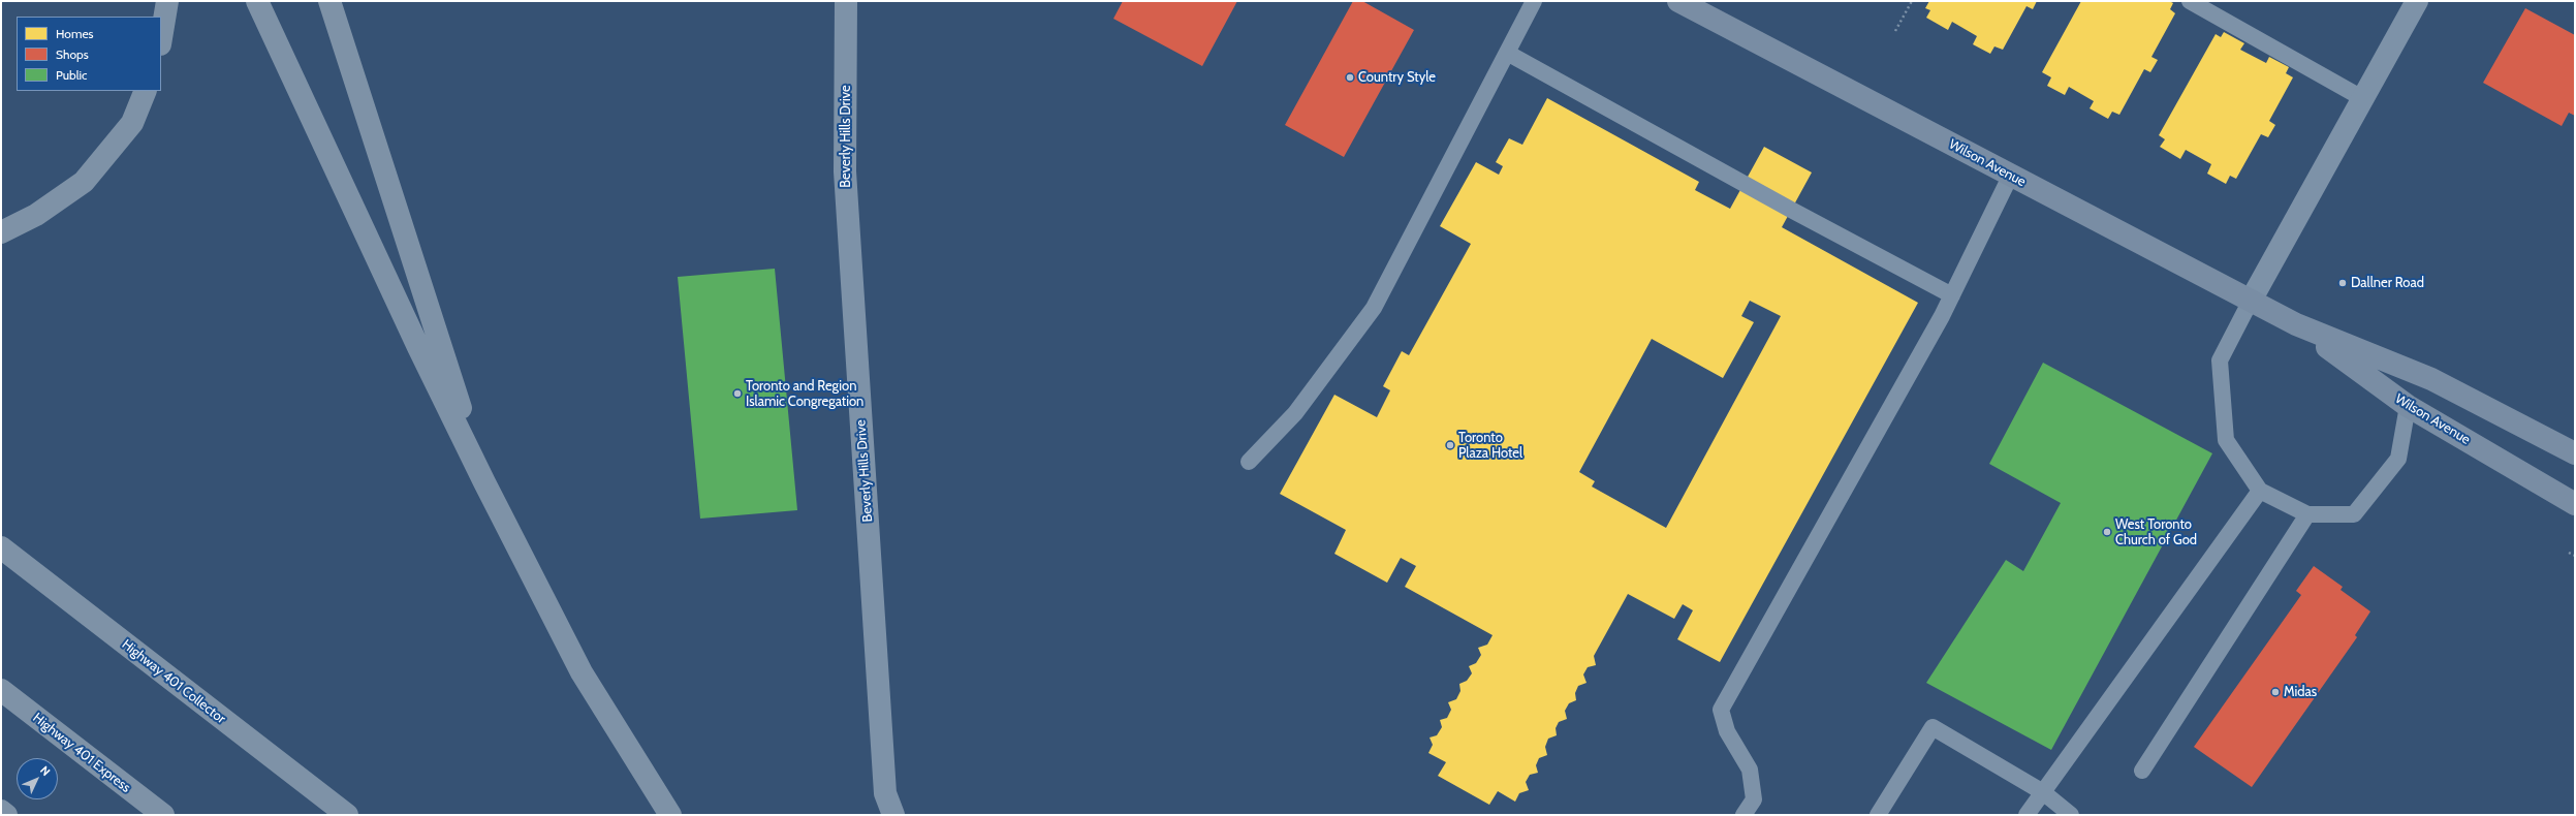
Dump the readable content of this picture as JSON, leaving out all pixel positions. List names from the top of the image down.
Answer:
{
  "streets": {
    "highway": ["Highway 401 Collector", "Highway 401 Express"],
    "main road": ["Wilson Avenue"],
    "street": ["Beverly Hills Drive"]
  },
  "places": [
    "Country Style",
    "Dallner Road",
    "Toronto and Region Islamic Congregation",
    "Toronto Plaza Hotel",
    "West Toronto Church of God",
    "Midas"
  ],
  "legend": ["Homes", "Shops", "Public"],
  "north": "top right"
}
